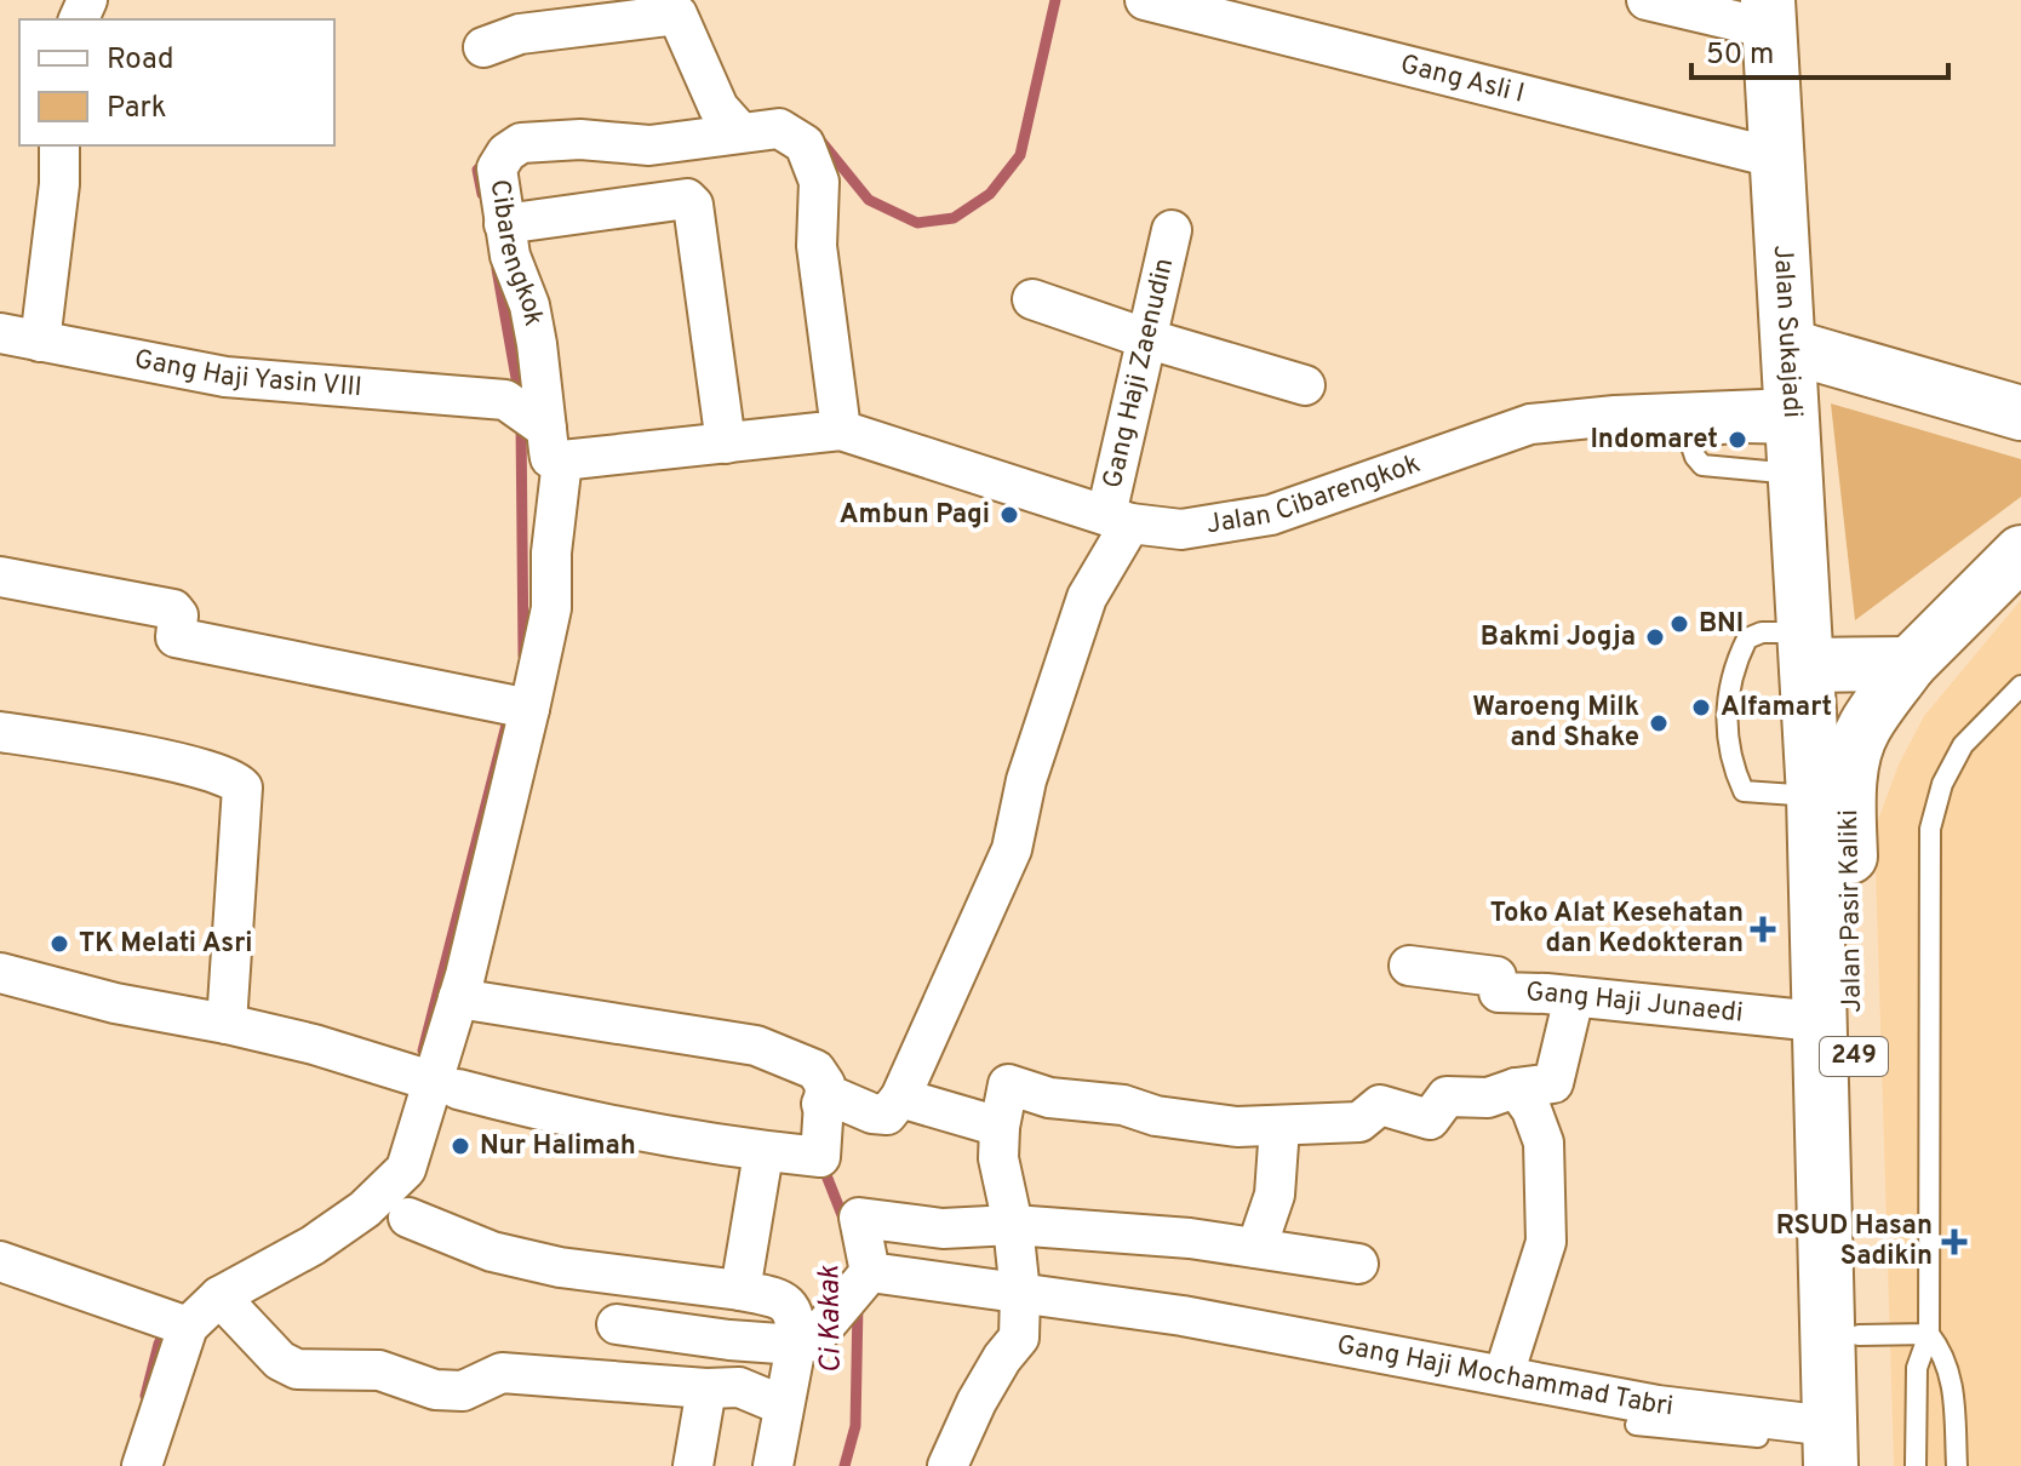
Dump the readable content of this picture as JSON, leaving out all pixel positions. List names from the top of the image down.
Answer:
{
  "streets": {
    "main road": ["Jalan Sukajadi", "Jalan Pasir Kaliki", "249"],
    "street": [
      "Gang Asli I",
      "Cibarengkok",
      "Gang Haji Zaenudin",
      "Gang Haji Yasin VIII",
      "Jalan Cibarengkok",
      "Gang Haji Junaedi",
      "Gang Haji Mochammad Tabri"
    ]
  },
  "crossings": [
    ["Gang Asli I", "Jalan Sukajadi"],
    ["Cibarengkok", "Gang Haji Yasin VIII"],
    ["Cibarengkok", "Jalan Cibarengkok"],
    ["Jalan Sukajadi", "Jalan Cibarengkok"],
    ["Jalan Sukajadi", "Jalan Pasir Kaliki"],
    ["Gang Haji Zaenudin", "Jalan Cibarengkok"],
    ["Jalan Pasir Kaliki", "Gang Haji Junaedi"],
    ["Jalan Pasir Kaliki", "Gang Haji Mochammad Tabri"]
  ],
  "water": ["Ci Kakak"],
  "places": {
    "other": [
      "Indomaret",
      "Ambun Pagi",
      "BNI",
      "Bakmi Jogja",
      "Alfamart",
      "Waroeng Milk and Shake",
      "TK Melati Asri",
      "Nur Halimah"
    ],
    "health": ["Toko Alat Kesehatan dan Kedokteran", "RSUD Hasan Sadikin"]
  },
  "legend": ["Road", "Park"],
  "scale_bar": "50 m"
}
